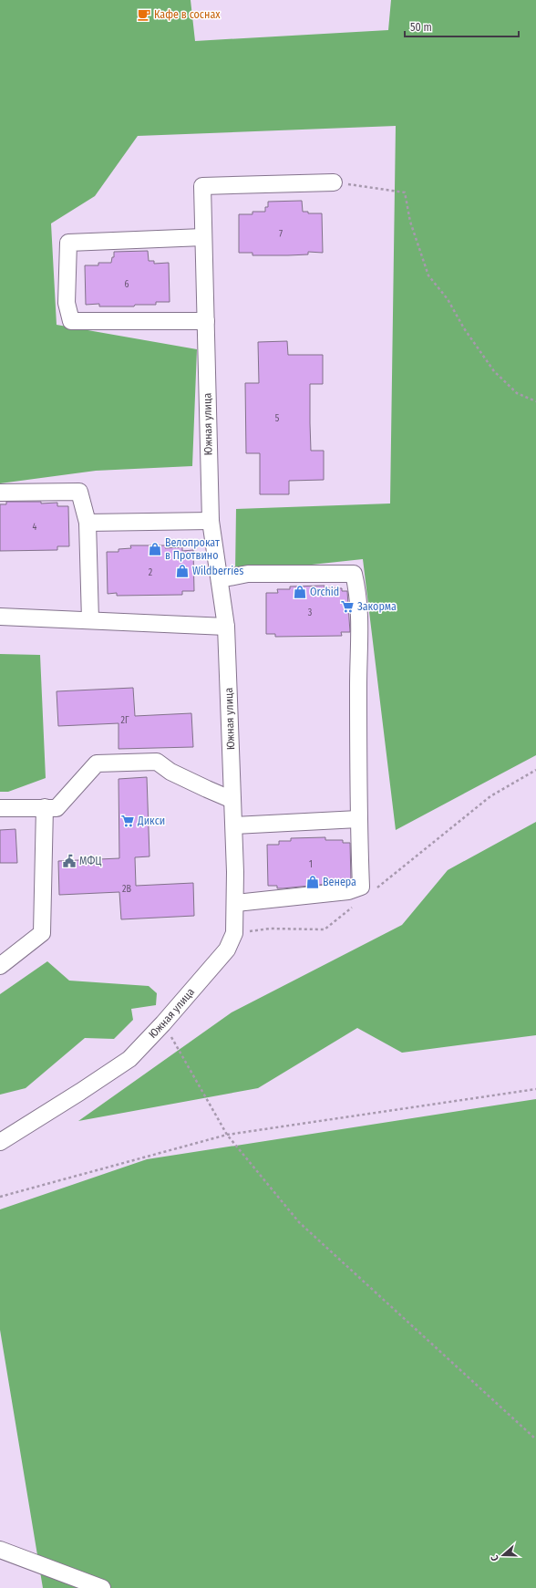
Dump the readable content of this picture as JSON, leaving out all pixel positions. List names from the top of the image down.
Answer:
{
  "streets": {
    "street": ["Южная улица"]
  },
  "places": {
    "cafe": ["Кафе в соснах"],
    "shop": [
      "Велопрокат в Протвино",
      "Wildberries",
      "Orchid",
      "Венера"
    ],
    "supermarket": ["Закорма", "Дикси"],
    "public building": ["МФЦ"]
  },
  "house_numbers": [
    "7",
    "6",
    "5",
    "4",
    "2",
    "3",
    "2Г",
    "1",
    "2В"
  ],
  "scale_bar": "50 m",
  "north": "left"
}
